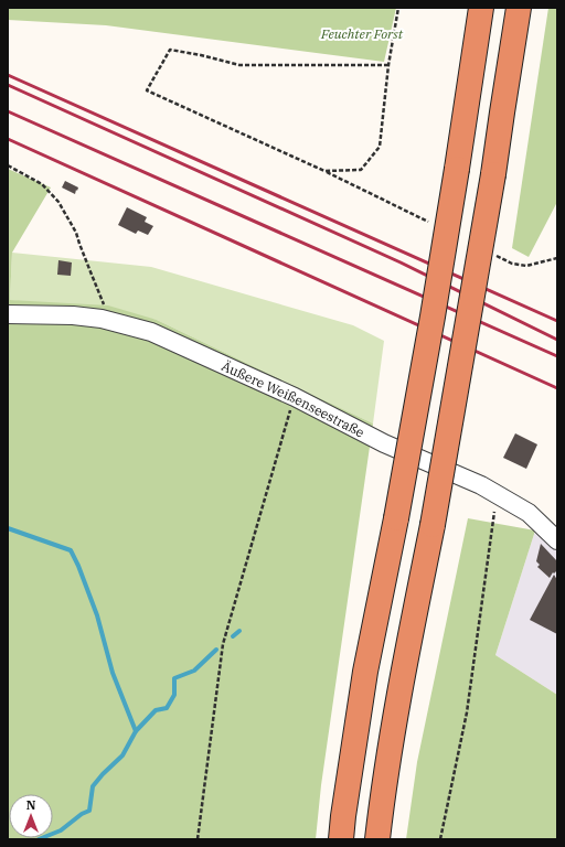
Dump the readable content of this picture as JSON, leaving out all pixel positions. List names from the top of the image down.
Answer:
{
  "streets": {
    "street": ["Äußere Weißenseestraße"]
  },
  "parks": ["Feuchter Forst"],
  "north": "top"
}
